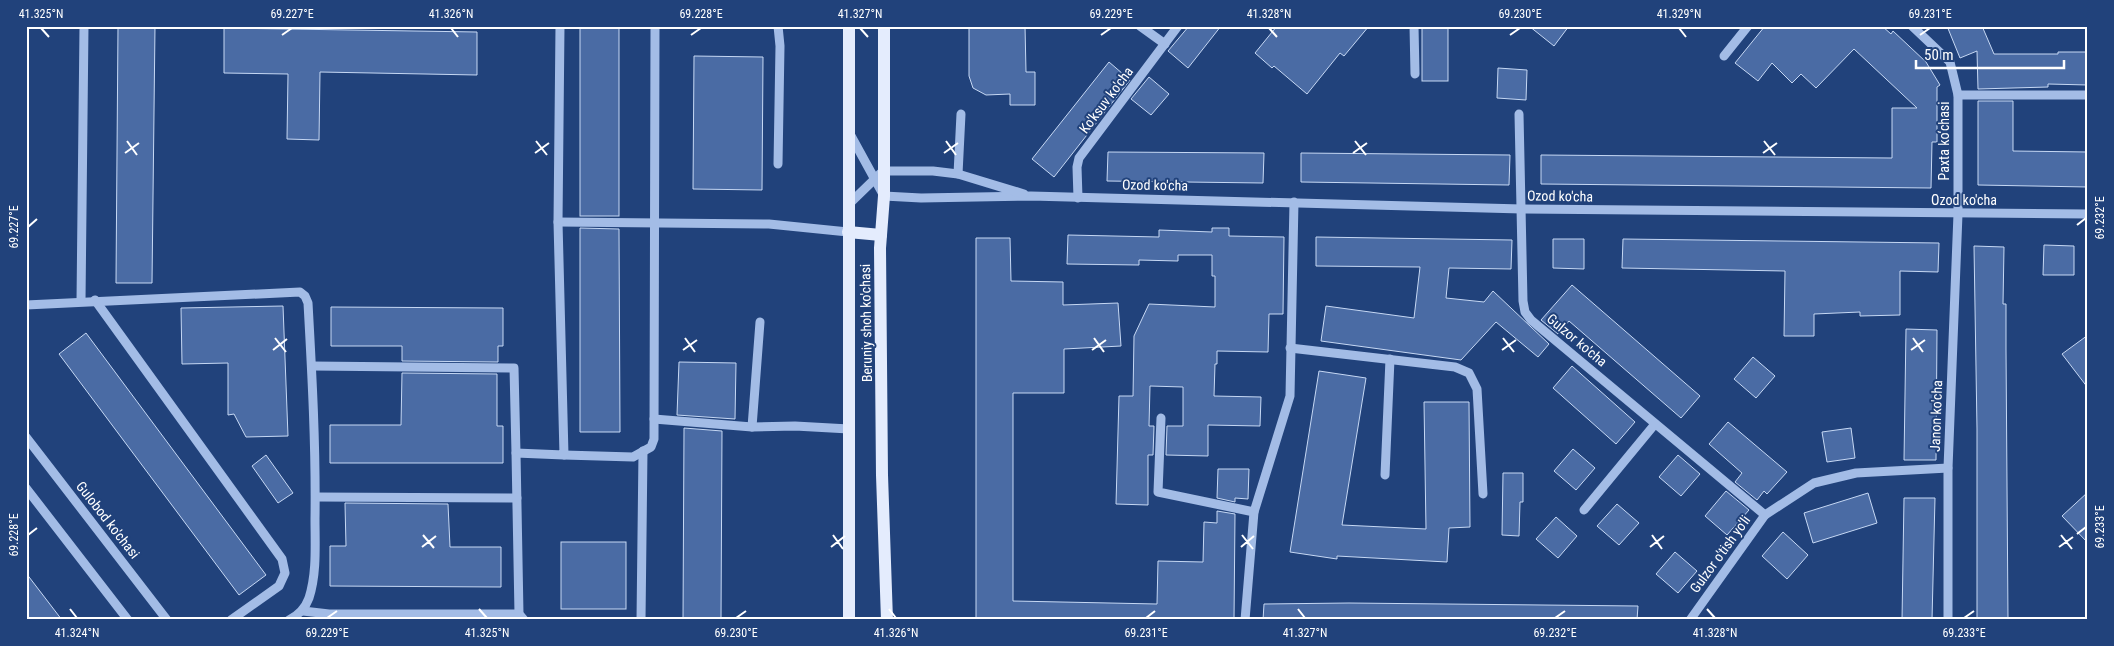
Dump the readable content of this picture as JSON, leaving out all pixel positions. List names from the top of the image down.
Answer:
{
  "streets": {
    "main road": ["Beruniy shoh ko'chasi"],
    "street": [
      "Ko'ksuv ko'cha",
      "Paxta ko‘chasi",
      "Ozod ko'cha",
      "Gulzor ko'cha",
      "Janon ko'cha",
      "Gulobod ko'chasi",
      "Gulzor o'tish yo'li"
    ]
  },
  "crossings": [
    ["Ko'ksuv ko'cha", "Ozod ko'cha"],
    ["Paxta ko‘chasi", "Ozod ko'cha"],
    ["Paxta ko‘chasi", "Janon ko'cha"],
    ["Ozod ko'cha", "Beruniy shoh ko'chasi"],
    ["Ozod ko'cha", "Gulzor ko'cha"],
    ["Ozod ko'cha", "Janon ko'cha"],
    ["Gulzor ko'cha", "Gulzor o'tish yo'li"],
    ["Janon ko'cha", "Gulzor o'tish yo'li"]
  ],
  "scale_bar": "50 m",
  "coordinates": [
    "41.325°N",
    "69.227°E",
    "41.326°N",
    "69.228°E",
    "41.327°N",
    "69.229°E",
    "41.328°N",
    "69.230°E",
    "41.329°N",
    "69.231°E",
    "69.232°E",
    "69.233°E",
    "41.324°N"
  ]
}
